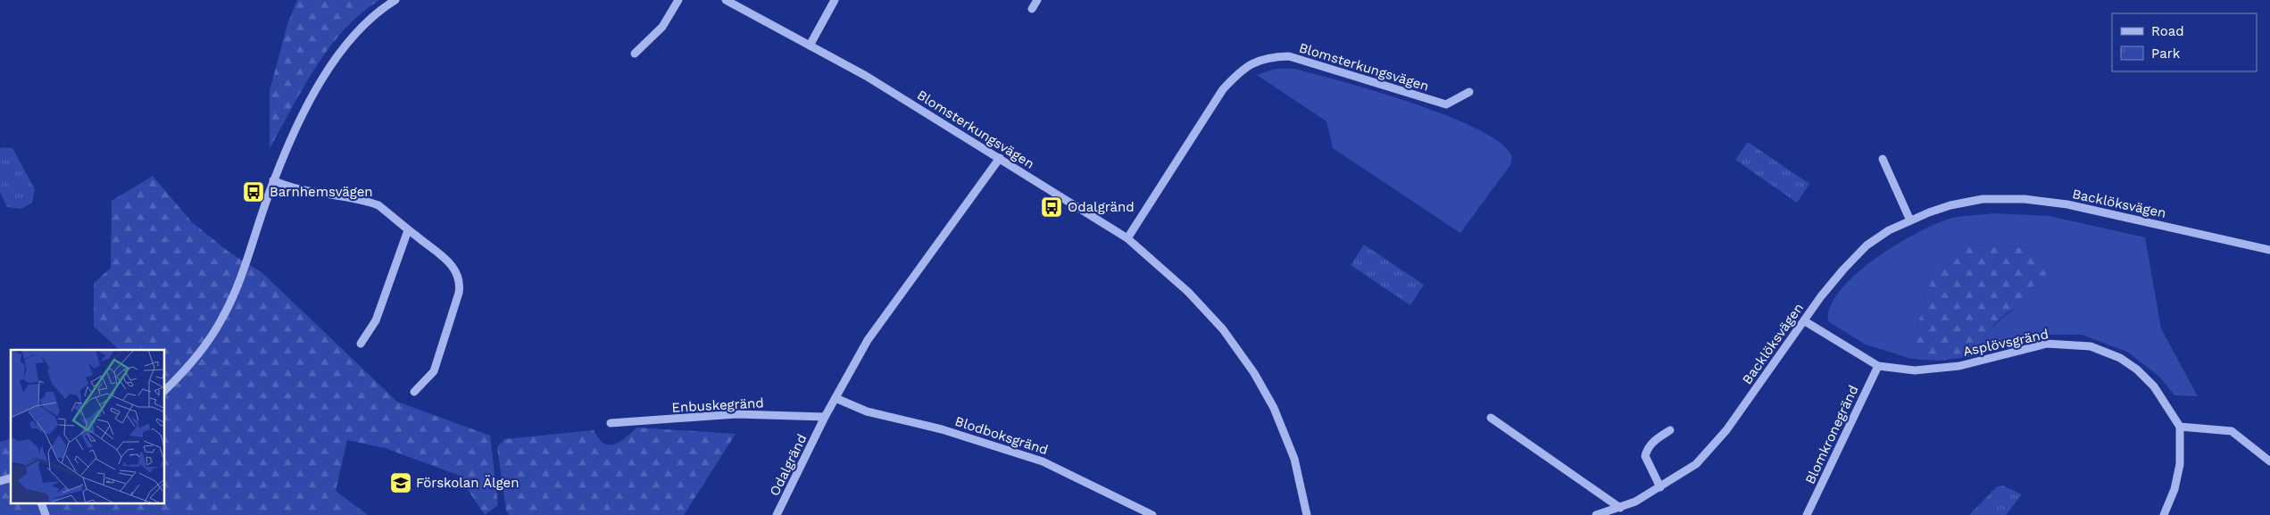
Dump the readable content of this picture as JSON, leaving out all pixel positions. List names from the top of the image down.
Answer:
{
  "streets": {
    "street": [
      "Blomsterkungsvägen",
      "Backlöksvägen",
      "Asplövsgränd",
      "Enbuskegränd",
      "Blomkronegränd",
      "Blodboksgränd",
      "Odalgränd"
    ]
  },
  "crossings": [
    ["Blomsterkungsvägen", "Odalgränd"],
    ["Backlöksvägen", "Asplövsgränd"],
    ["Asplövsgränd", "Blomkronegränd"],
    ["Enbuskegränd", "Odalgränd"],
    ["Blodboksgränd", "Odalgränd"]
  ],
  "places": {
    "bus stop": ["Barnhemsvägen", "Odalgränd"],
    "school or university": ["Förskolan Älgen"]
  },
  "legend": ["Road", "Park"]
}
